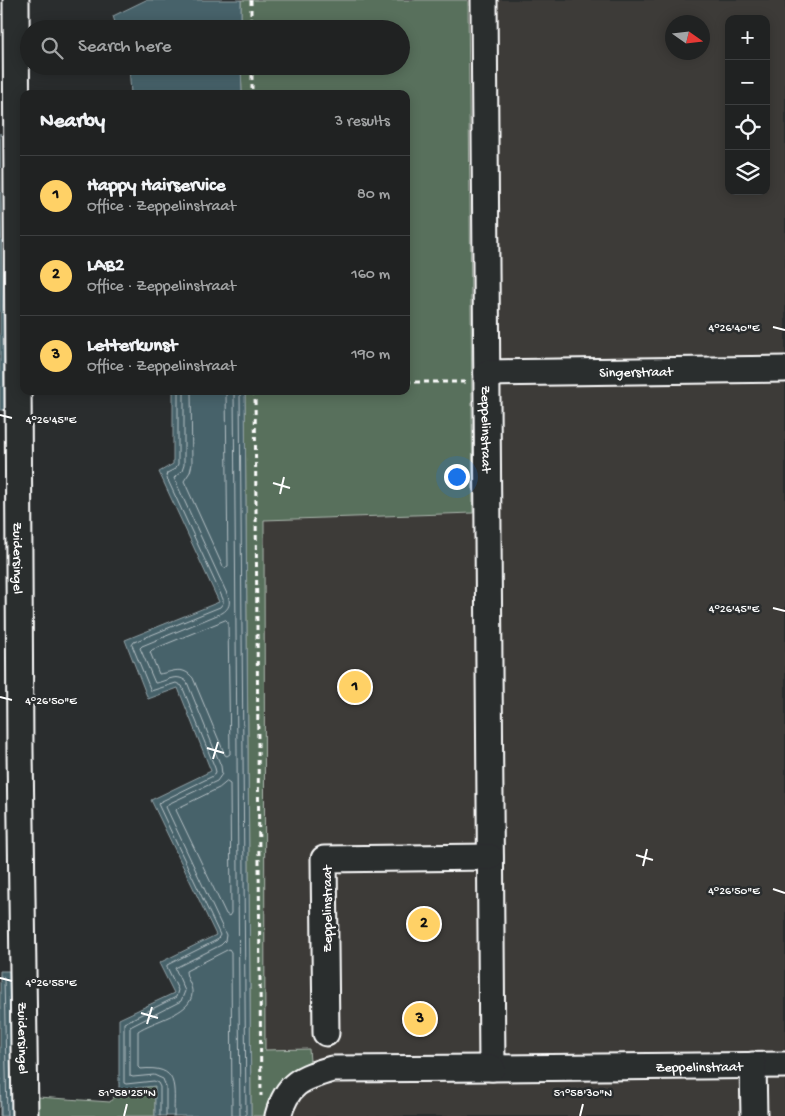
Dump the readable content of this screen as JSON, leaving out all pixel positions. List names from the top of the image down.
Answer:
{
  "streets": {
    "street": ["Singerstraat", "Zeppelinstraat", "Zuidersingel"]
  },
  "crossings": [
    ["Singerstraat", "Zeppelinstraat"]
  ],
  "north": "right",
  "page": {
    "map_buttons": ["+", "−"],
    "search": "Search here",
    "heading": ["Nearby", "3 results"],
    "list": [
      {
        "mark": "1",
        "name": "Happy Hairservice",
        "note": "Office · Zeppelinstraat",
        "value": "80 m"
      },
      {
        "mark": "2",
        "name": "LAB2",
        "note": "Office · Zeppelinstraat",
        "value": "160 m"
      },
      {
        "mark": "3",
        "name": "Letterkunst",
        "note": "Office · Zeppelinstraat",
        "value": "190 m"
      }
    ],
    "pins": ["1", "2", "3"]
  },
  "coordinates": [
    "4°26'40\"E",
    "4°26'45\"E",
    "4°26'50\"E",
    "4°26'55\"E",
    "51°58'25\"N",
    "51°58'30\"N"
  ]
}
